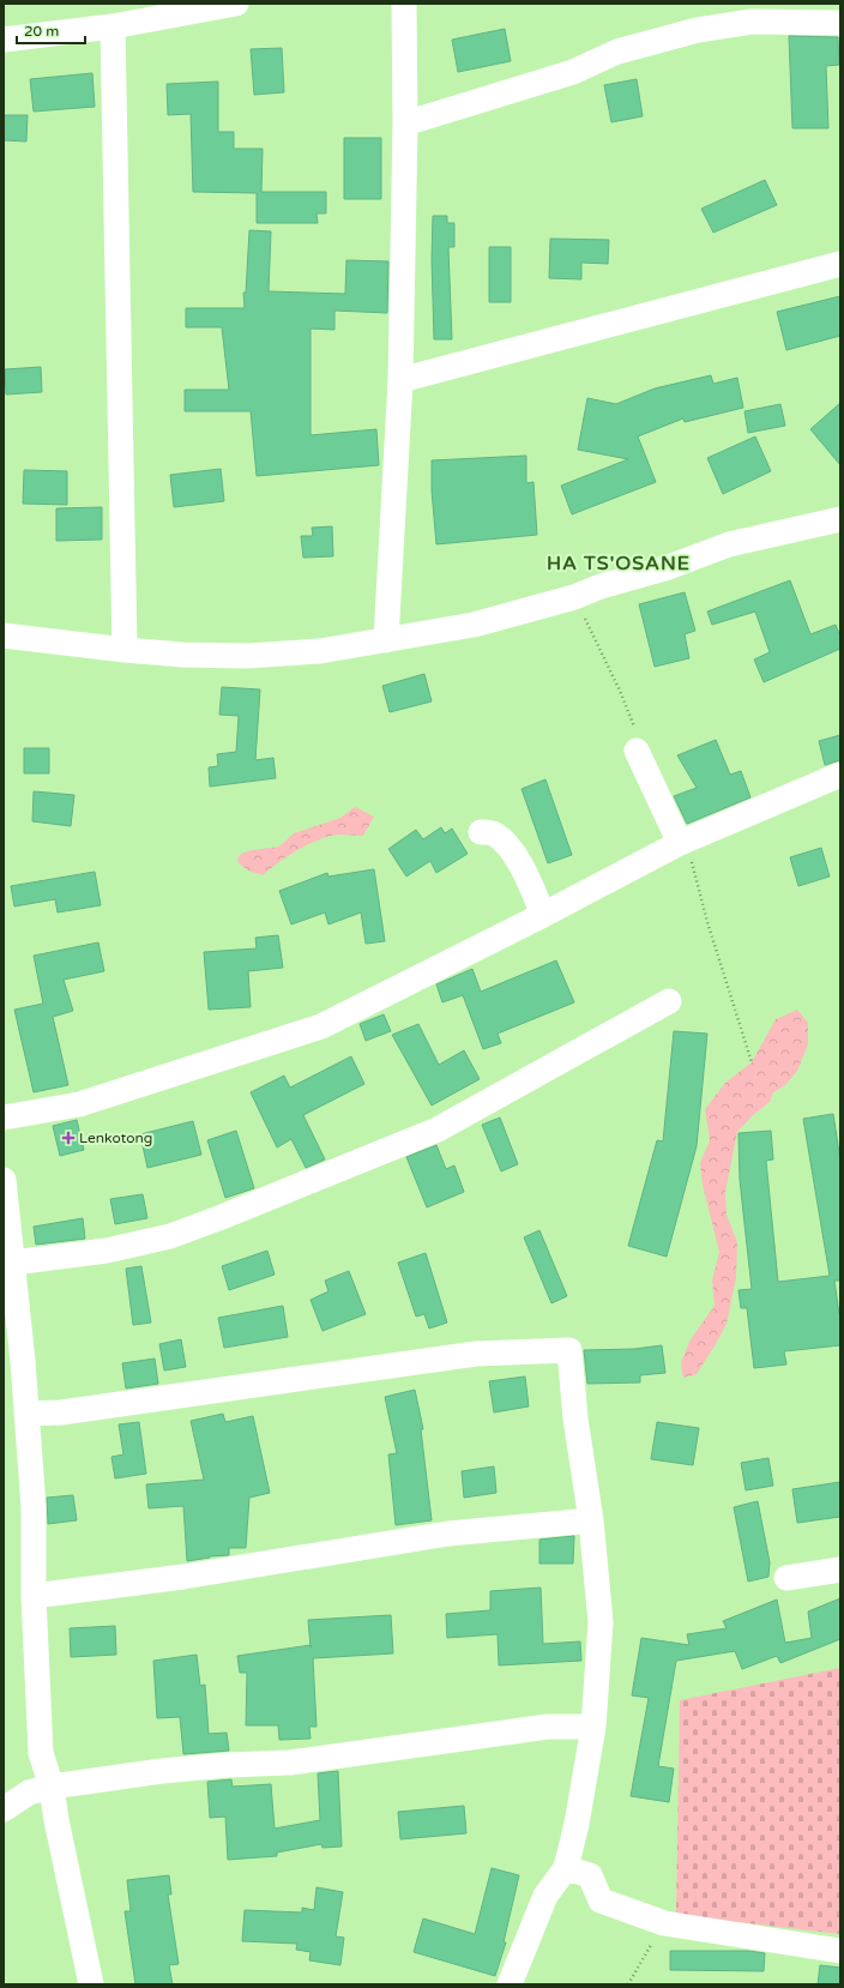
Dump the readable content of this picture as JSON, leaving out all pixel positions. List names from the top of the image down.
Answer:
{
  "districts": ["HA TS'OSANE"],
  "places": {
    "health": ["Lenkotong"]
  },
  "scale_bar": "20 m"
}
